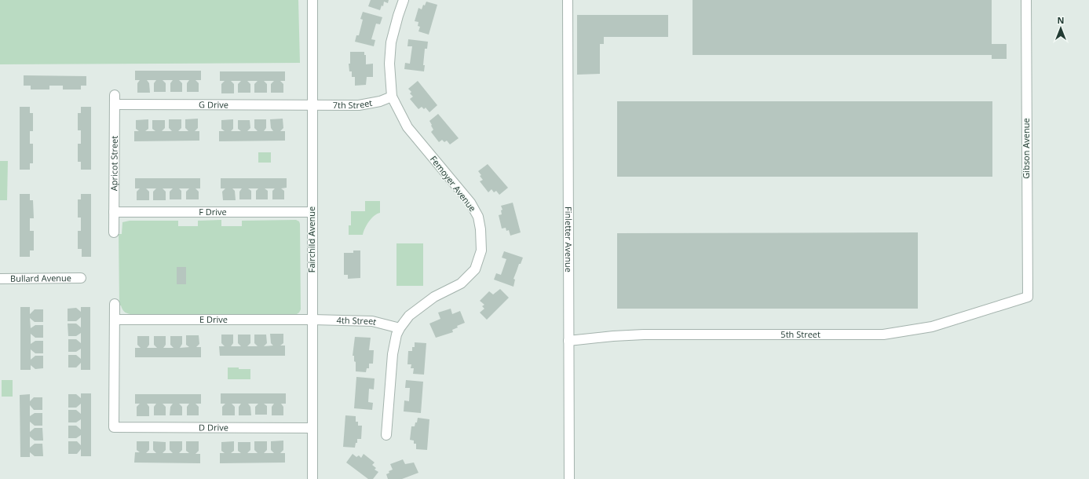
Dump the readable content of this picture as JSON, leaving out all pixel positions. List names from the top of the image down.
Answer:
{
  "streets": {
    "street": [
      "7th Street",
      "G Drive",
      "Gibson Avenue",
      "Apricot Street",
      "Femoyer Avenue",
      "F Drive",
      "Fairchild Avenue",
      "Finletter Avenue",
      "Bullard Avenue",
      "E Drive",
      "4th Street",
      "5th Street",
      "D Drive"
    ]
  },
  "crossings": [
    ["7th Street", "G Drive"],
    ["7th Street", "Femoyer Avenue"],
    ["7th Street", "Fairchild Avenue"],
    ["G Drive", "Apricot Street"],
    ["G Drive", "Fairchild Avenue"],
    ["Gibson Avenue", "5th Street"],
    ["Apricot Street", "F Drive"],
    ["Femoyer Avenue", "4th Street"],
    ["F Drive", "Fairchild Avenue"],
    ["Fairchild Avenue", "E Drive"],
    ["Fairchild Avenue", "4th Street"],
    ["Fairchild Avenue", "D Drive"],
    ["Finletter Avenue", "5th Street"],
    ["E Drive", "4th Street"],
    ["E Drive", "D Drive"]
  ],
  "north": "top"
}
